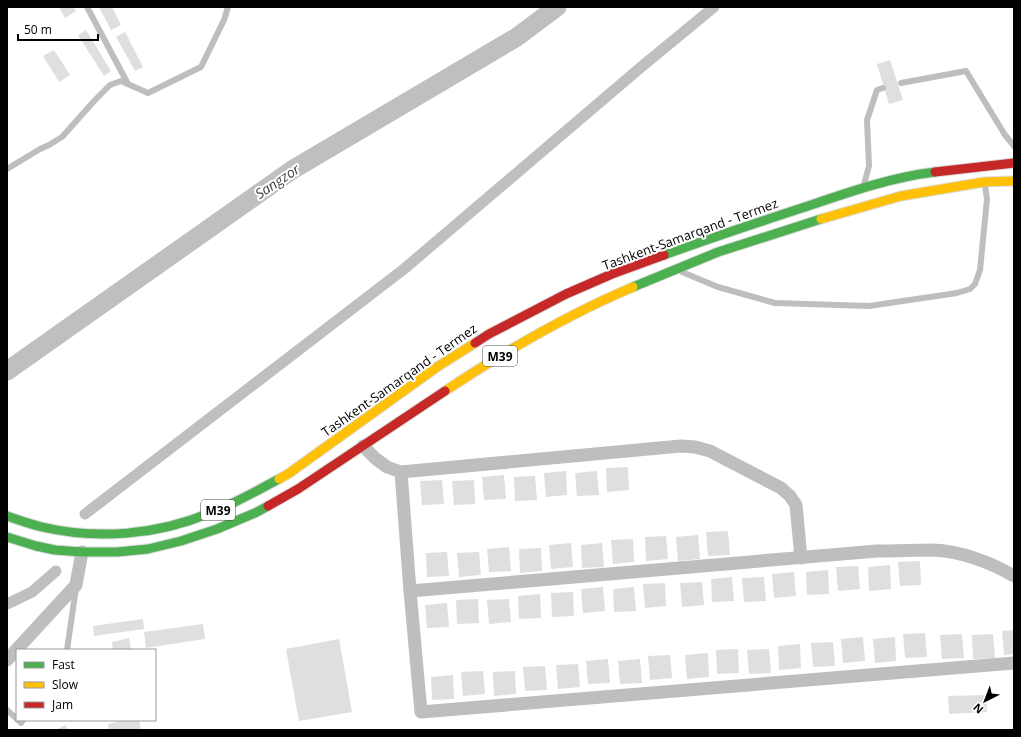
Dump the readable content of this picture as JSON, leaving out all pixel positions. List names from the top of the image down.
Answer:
{
  "streets": {
    "highway": ["Tashkent-Samarqand - Termez", "M39"]
  },
  "water": ["Sangzor"],
  "legend": ["Fast", "Slow", "Jam"],
  "scale_bar": "50 m",
  "north": "bottom left"
}
